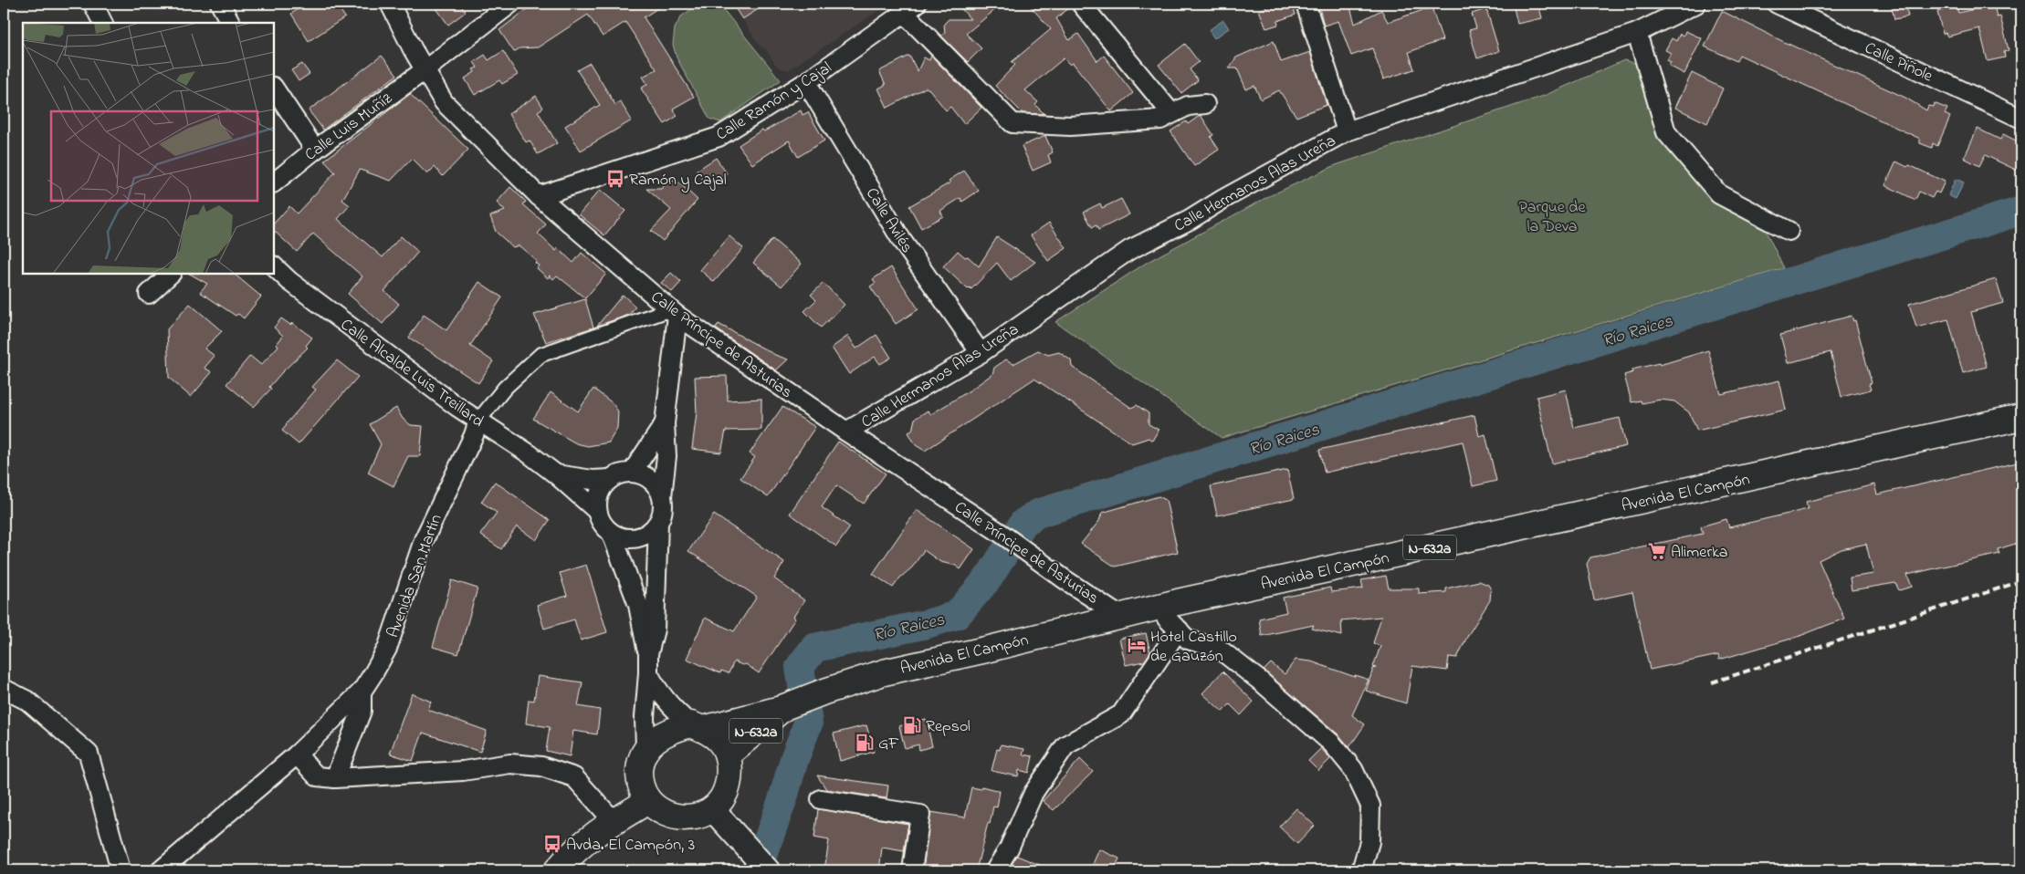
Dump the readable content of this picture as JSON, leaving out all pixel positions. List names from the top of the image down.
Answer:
{
  "streets": {
    "main road": ["Avenida El Campón", "N-632a"],
    "street": [
      "Calle Piñole",
      "Calle Ramón y Cajal",
      "Calle Luis Muñíz",
      "Calle Hermanos Alas Ureña",
      "Calle Avilés",
      "Calle Príncipe de Asturias",
      "Calle Alcalde Luis Treillard",
      "Avenida San Martín"
    ]
  },
  "crossings": [
    ["Calle Ramón y Cajal", "Calle Avilés"],
    ["Calle Ramón y Cajal", "Calle Príncipe de Asturias"],
    ["Calle Luis Muñíz", "Calle Príncipe de Asturias"],
    ["Calle Hermanos Alas Ureña", "Calle Avilés"],
    ["Calle Hermanos Alas Ureña", "Calle Príncipe de Asturias"],
    ["Calle Príncipe de Asturias", "Avenida El Campón"],
    ["Calle Príncipe de Asturias", "Avenida San Martín"],
    ["Calle Alcalde Luis Treillard", "Avenida San Martín"],
    ["Avenida El Campón", "N-632a"]
  ],
  "water": ["Río Raices"],
  "parks": ["Parque de la Deva"],
  "places": {
    "bus stop": ["Ramón y Cajal", "Avda. El Campón, 3"],
    "supermarket": ["Alimerka"],
    "hotel": ["Hotel Castillo de Gauzón"],
    "fuel station": ["Repsol", "GF"]
  }
}
